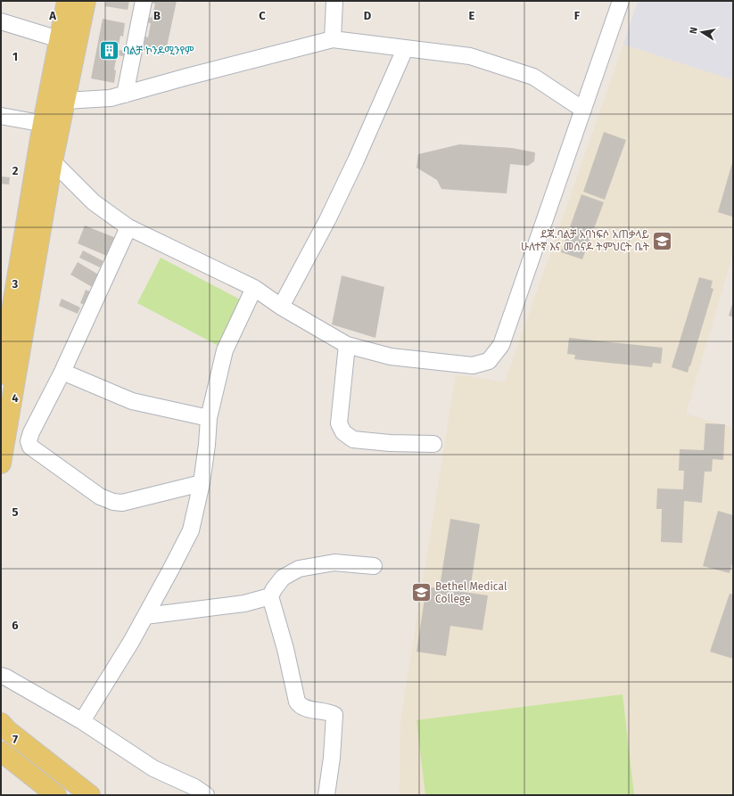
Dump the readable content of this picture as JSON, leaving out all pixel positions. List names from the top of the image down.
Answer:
{
  "places": {
    "building": ["ባልቻ ኮንዶሚንየም"],
    "school or university": ["ደጃ.ባልቻ አባነፍሶ አጠቃላይ ሁለተኛ እና መሰናዶ ትምህርት ቤት", "Bethel Medical College"]
  },
  "north": "left",
  "grid": {
    "columns": [
      "A",
      "B",
      "C",
      "D",
      "E",
      "F"
    ],
    "rows": [
      "1",
      "2",
      "3",
      "4",
      "5",
      "6",
      "7"
    ]
  }
}
